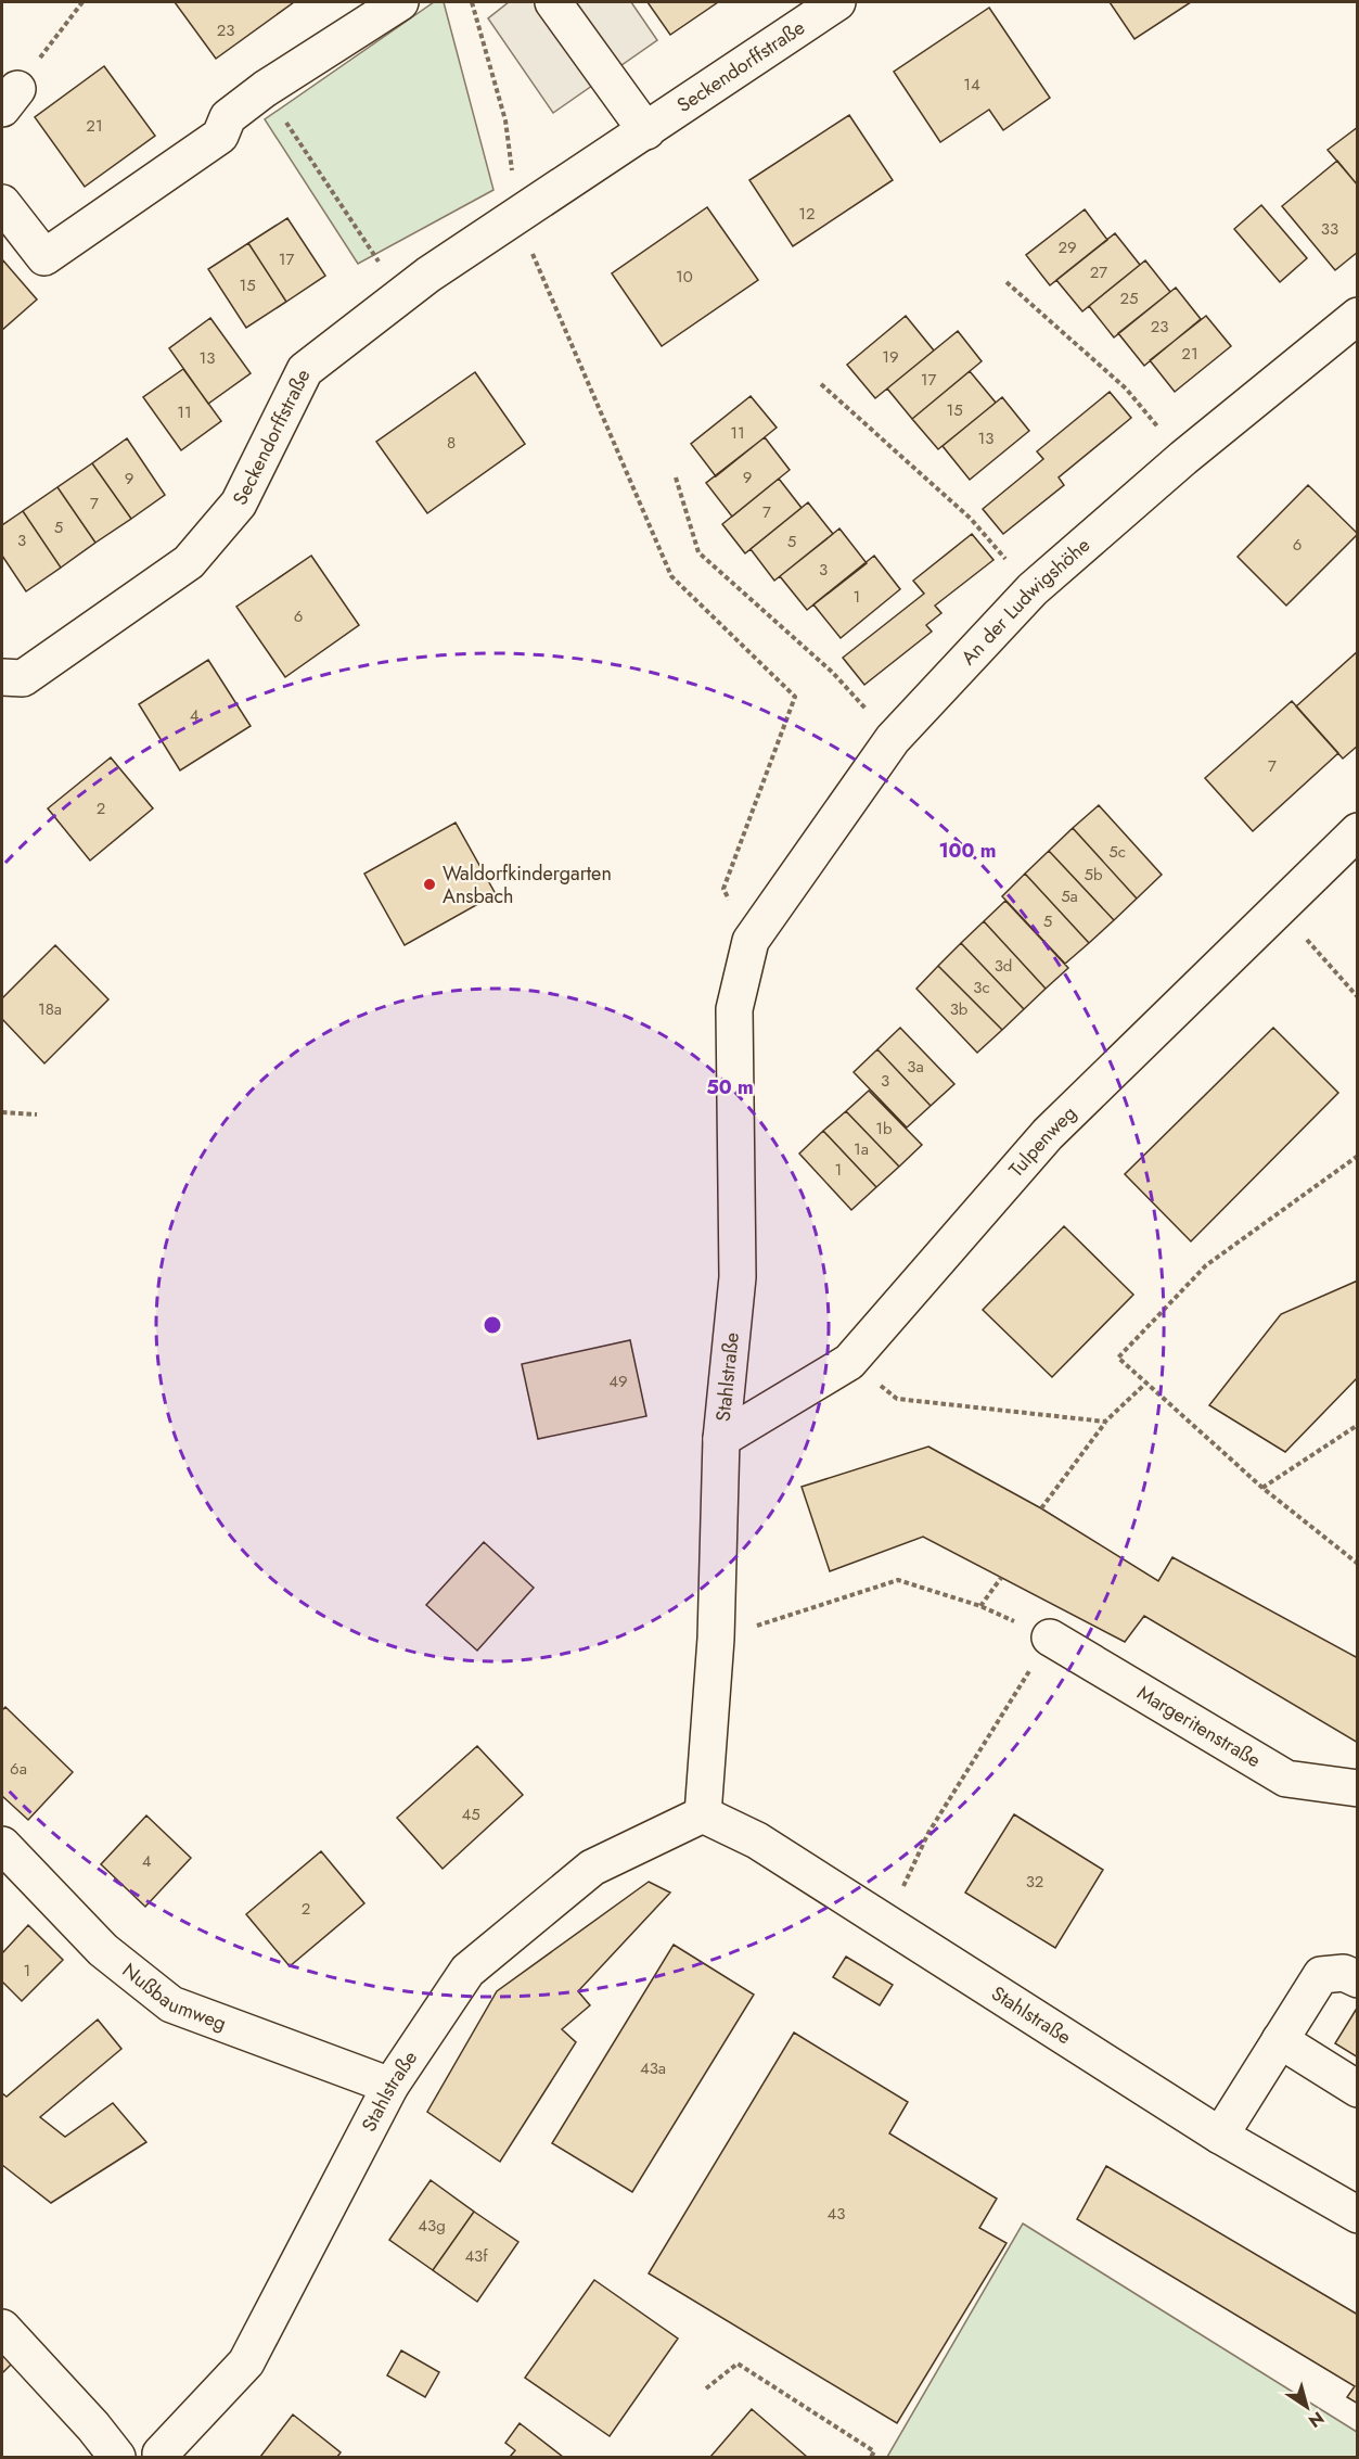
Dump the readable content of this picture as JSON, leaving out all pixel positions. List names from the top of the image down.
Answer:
{
  "streets": {
    "street": [
      "Seckendorffstraße",
      "An der Ludwigshöhe",
      "Tulpenweg",
      "Stahlstraße",
      "Margeritenstraße",
      "Nußbaumweg"
    ]
  },
  "crossings": [
    ["An der Ludwigshöhe", "Stahlstraße"],
    ["Tulpenweg", "Stahlstraße"],
    ["Stahlstraße", "Nußbaumweg"]
  ],
  "places": ["Waldorfkindergarten Ansbach"],
  "house_numbers": [
    "23",
    "14",
    "21",
    "12",
    "33",
    "29",
    "17",
    "27",
    "10",
    "15",
    "25",
    "23",
    "21",
    "19",
    "13",
    "17",
    "15",
    "11",
    "11",
    "13",
    "8",
    "9",
    "9",
    "7",
    "7",
    "5",
    "3",
    "5",
    "6",
    "3",
    "1",
    "6",
    "4",
    "7",
    "2",
    "5c",
    "5b",
    "5a",
    "5",
    "3d",
    "3c",
    "18a",
    "3b",
    "3a",
    "3",
    "1b",
    "1a",
    "1",
    "49",
    "6a",
    "45",
    "4",
    "32",
    "2",
    "1",
    "43a",
    "43",
    "43g",
    "43f"
  ],
  "north": "bottom right",
  "rings": ["100 m", "50 m"]
}
